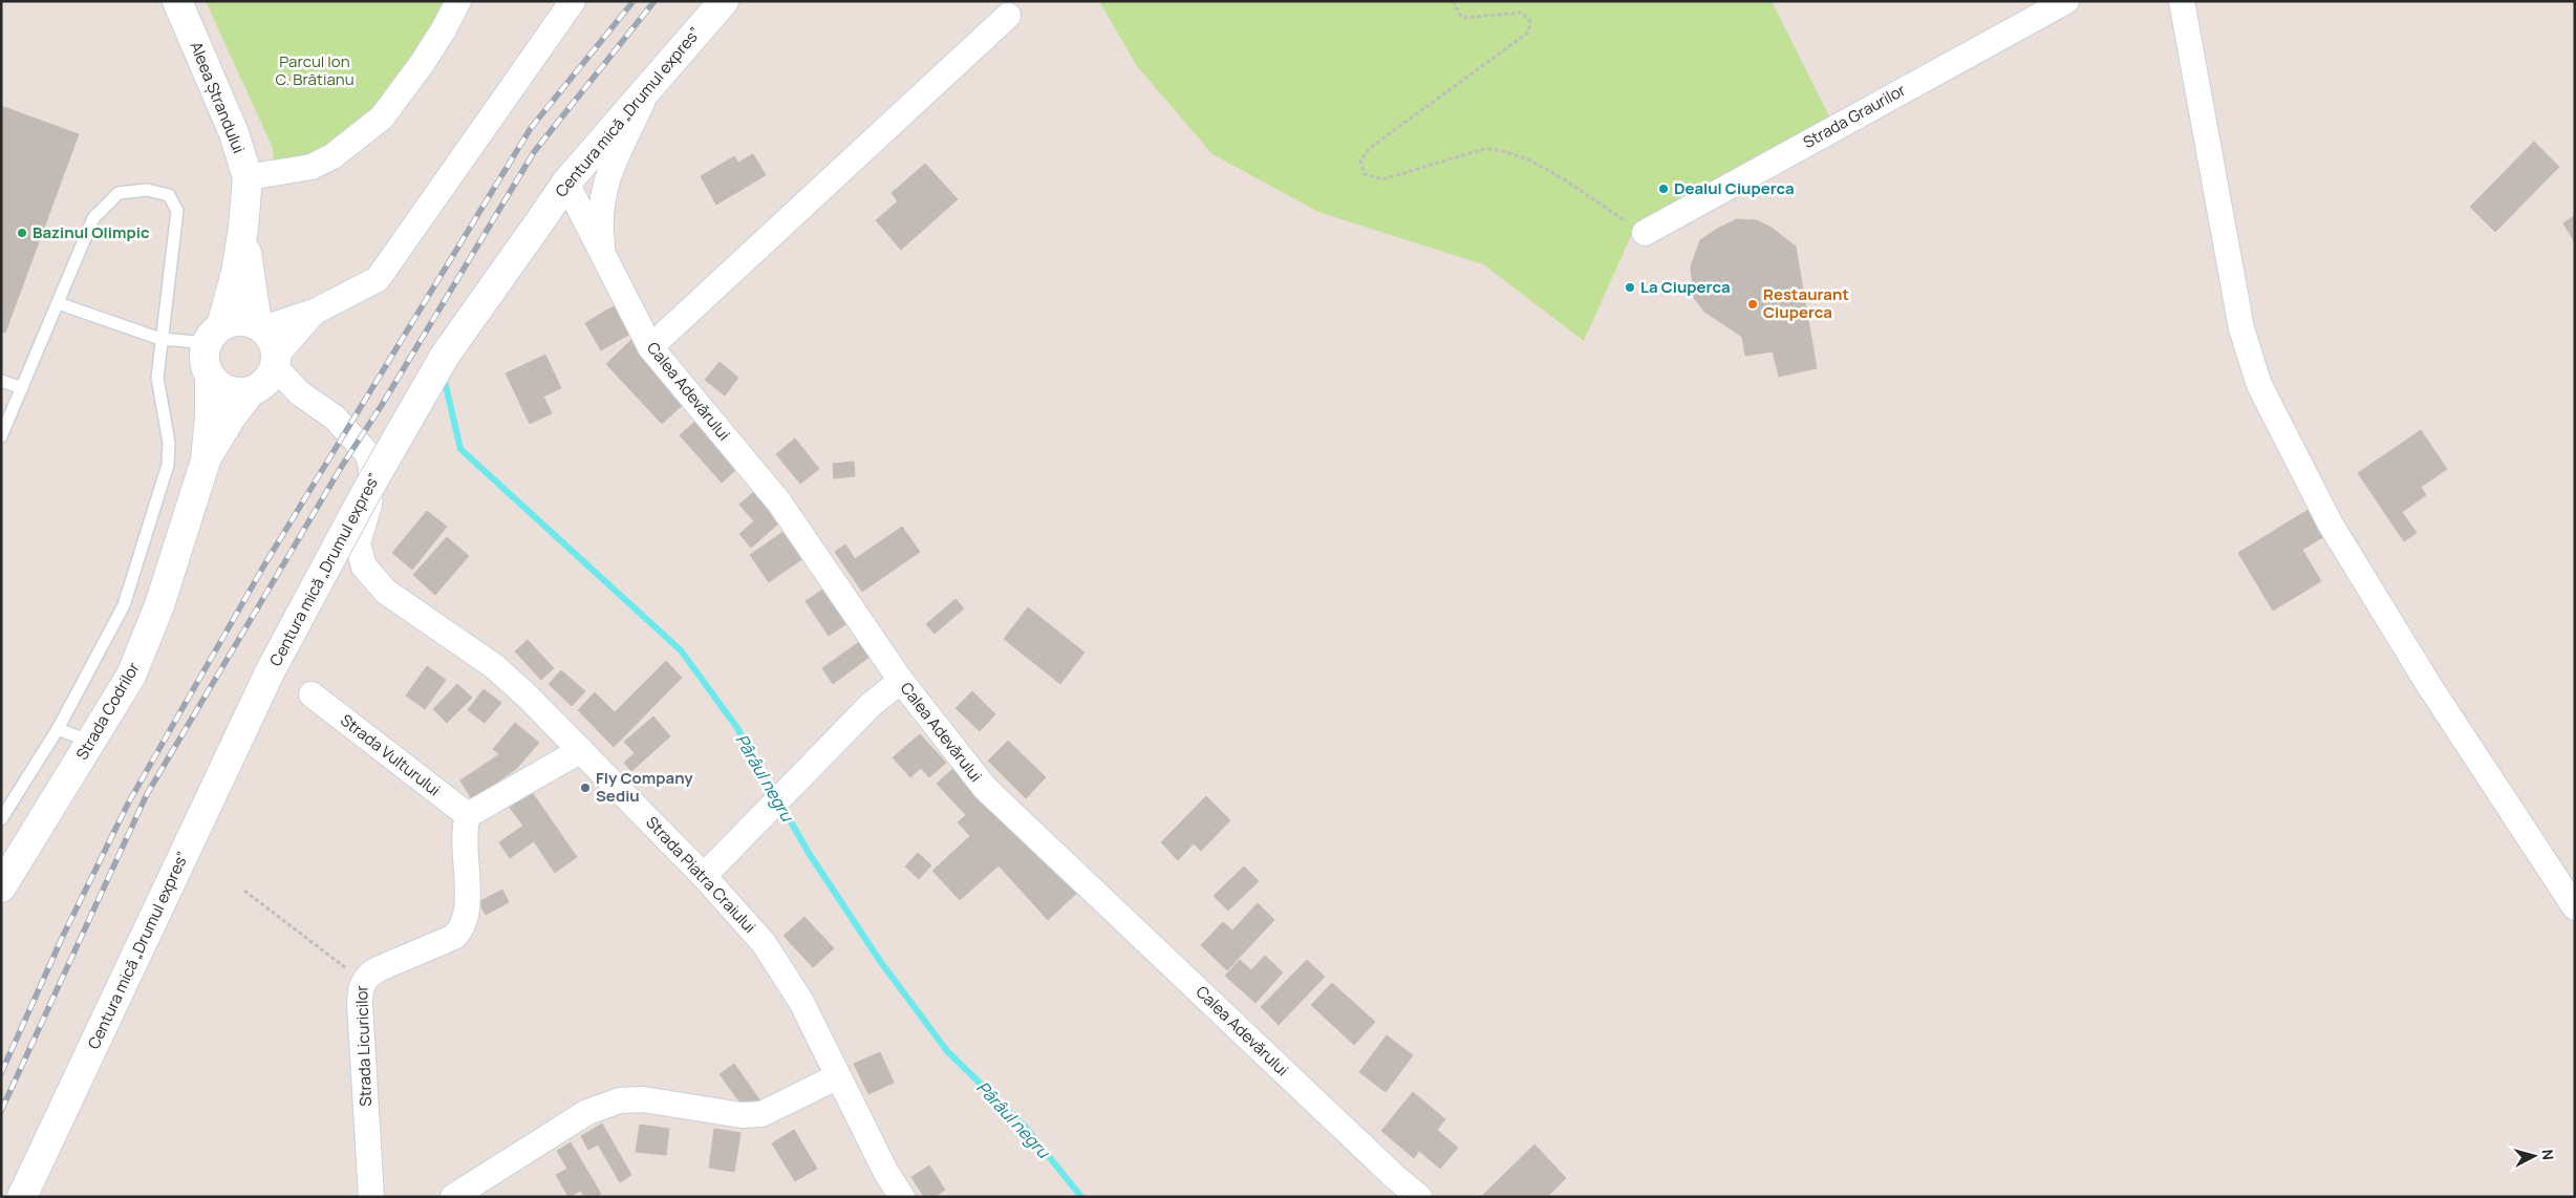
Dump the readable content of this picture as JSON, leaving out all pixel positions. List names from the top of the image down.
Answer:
{
  "streets": {
    "main road": ["Aleea Ștrandului", "Centura mică „Drumul expres”", "Strada Codrilor"],
    "street": [
      "Strada Graurilor",
      "Calea Adevărului",
      "Strada Vulturului",
      "Strada Piatra Craiului",
      "Strada Licuricilor"
    ]
  },
  "crossings": [
    ["Aleea Ștrandului", "Strada Codrilor"],
    ["Aleea Ștrandului", "Strada Piatra Craiului"],
    ["Centura mică „Drumul expres”", "Calea Adevărului"],
    ["Strada Codrilor", "Strada Piatra Craiului"]
  ],
  "water": ["Pârâul negru"],
  "parks": ["Parcul Ion C. Brătianu"],
  "places": [
    "Dealul Ciuperca",
    "Bazinul Olimpic",
    "La Ciuperca",
    "Restaurant Ciuperca",
    "Fly Company Sediu"
  ],
  "north": "right"
}
